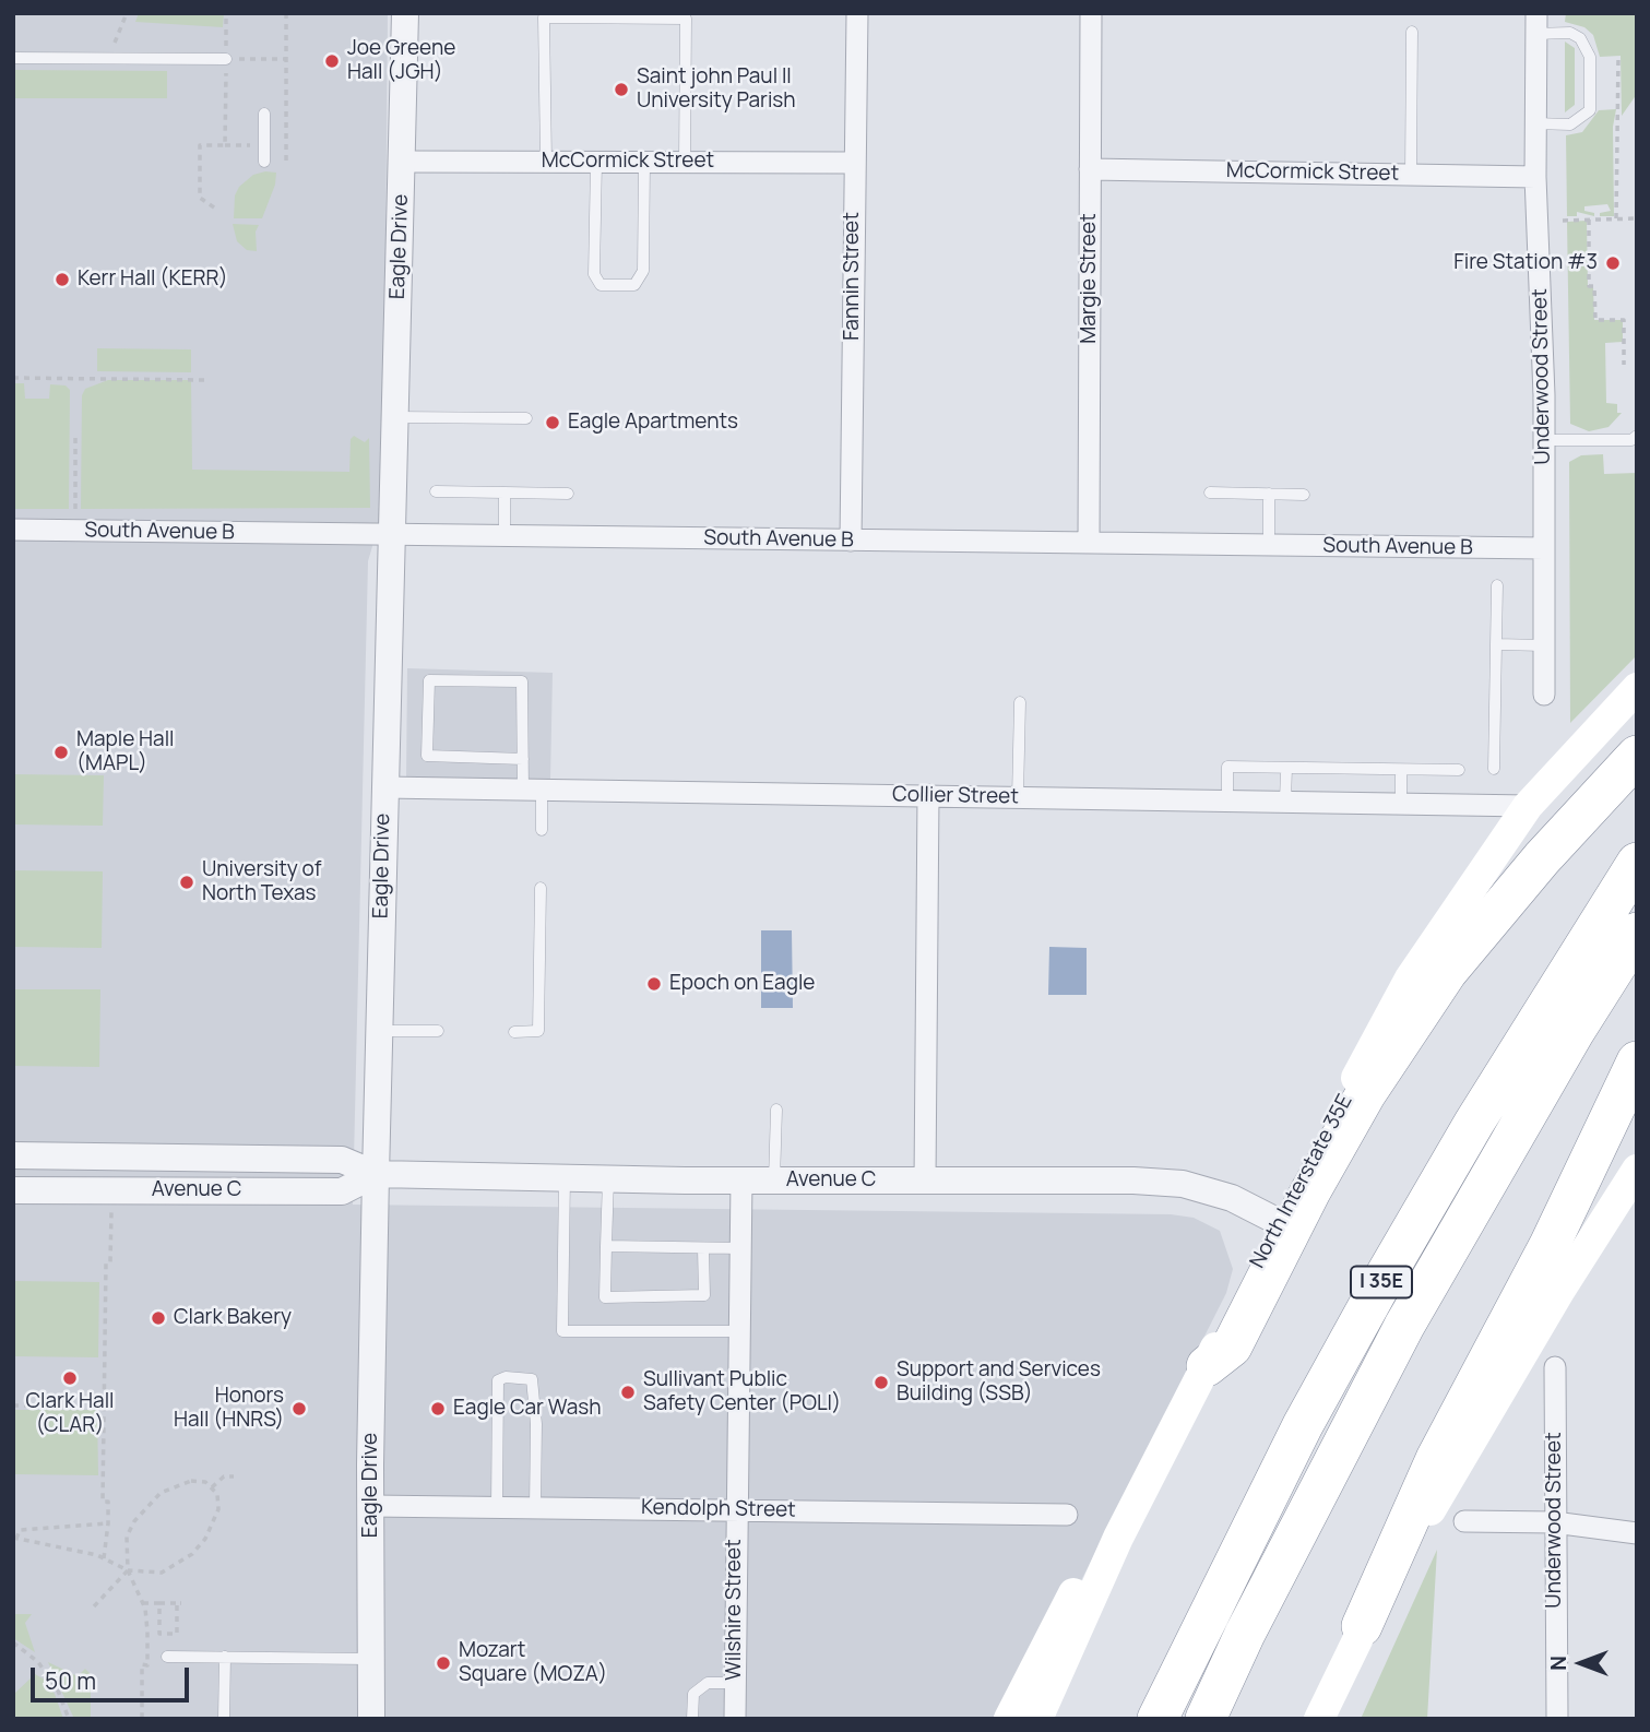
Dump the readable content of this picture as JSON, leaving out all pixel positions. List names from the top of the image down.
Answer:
{
  "streets": {
    "highway": ["I 35E"],
    "main road": ["North Interstate 35E"],
    "street": [
      "McCormick Street",
      "Eagle Drive",
      "Fannin Street",
      "Margie Street",
      "Underwood Street",
      "South Avenue B",
      "Collier Street",
      "Avenue C",
      "Kendolph Street",
      "Wilshire Street"
    ]
  },
  "crossings": [
    ["McCormick Street", "Eagle Drive"],
    ["McCormick Street", "Fannin Street"],
    ["McCormick Street", "Margie Street"],
    ["McCormick Street", "Underwood Street"],
    ["Eagle Drive", "South Avenue B"],
    ["Eagle Drive", "Collier Street"],
    ["Eagle Drive", "Avenue C"],
    ["Eagle Drive", "Kendolph Street"],
    ["Fannin Street", "South Avenue B"],
    ["Margie Street", "South Avenue B"],
    ["Underwood Street", "South Avenue B"],
    ["Collier Street", "North Interstate 35E"],
    ["Avenue C", "North Interstate 35E"],
    ["Avenue C", "Wilshire Street"],
    ["Kendolph Street", "Wilshire Street"]
  ],
  "places": [
    "Joe Greene Hall (JGH)",
    "Saint john Paul II University Parish",
    "Fire Station #3",
    "Kerr Hall (KERR)",
    "Eagle Apartments",
    "Maple Hall (MAPL)",
    "University of North Texas",
    "Epoch on Eagle",
    "Clark Bakery",
    "Clark Hall (CLAR)",
    "Support and Services Building (SSB)",
    "Sullivant Public Safety Center (POLI)",
    "Honors Hall (HNRS)",
    "Eagle Car Wash",
    "Mozart Square (MOZA)"
  ],
  "scale_bar": "50 m",
  "north": "left"
}
